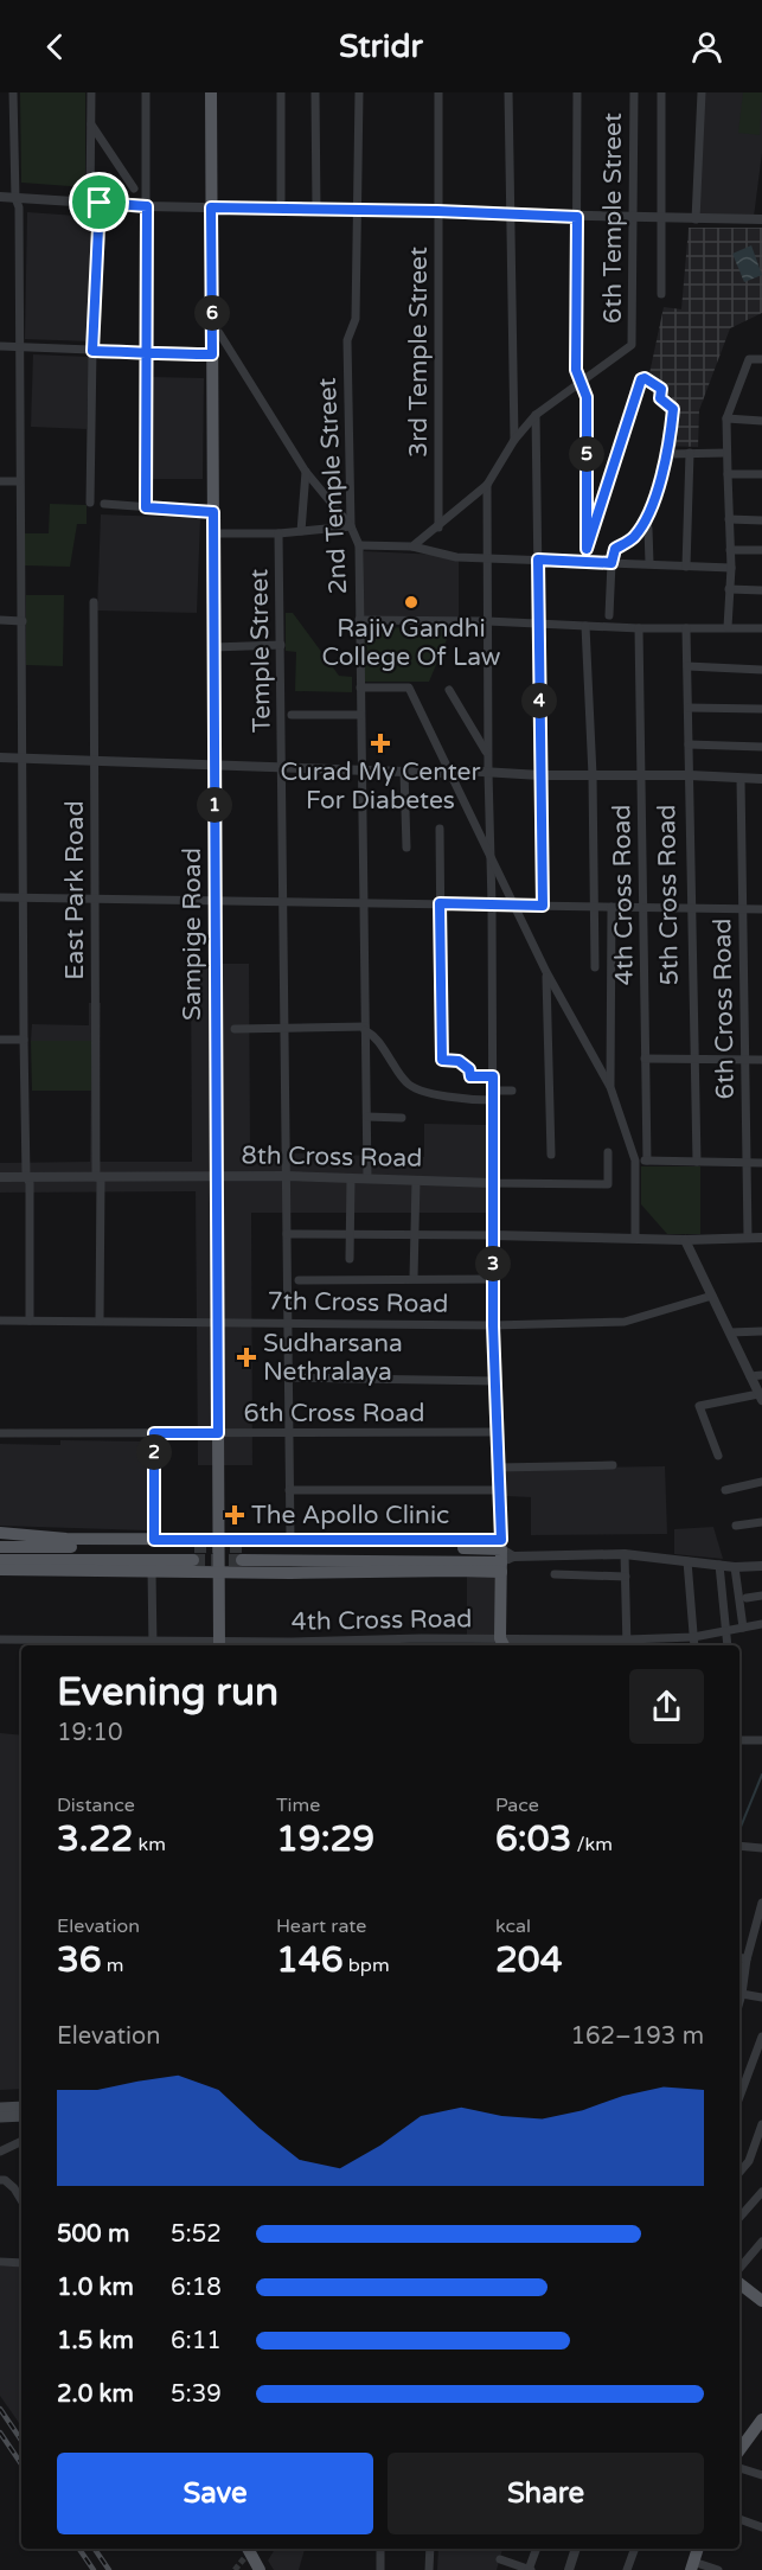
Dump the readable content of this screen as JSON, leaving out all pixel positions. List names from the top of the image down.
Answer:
{
  "streets": {
    "main road": ["Sampige Road"],
    "street": [
      "6th Temple Street",
      "3rd Temple Street",
      "2nd Temple Street",
      "Temple Street",
      "East Park Road",
      "4th Cross Road",
      "5th Cross Road",
      "6th Cross Road",
      "8th Cross Road",
      "7th Cross Road"
    ]
  },
  "crossings": [
    ["2nd Temple Street", "8th Cross Road"],
    ["Temple Street", "6th Cross Road"],
    ["Temple Street", "8th Cross Road"],
    ["Temple Street", "7th Cross Road"],
    ["East Park Road", "8th Cross Road"],
    ["East Park Road", "7th Cross Road"],
    ["4th Cross Road", "Sampige Road"],
    ["Sampige Road", "6th Cross Road"],
    ["Sampige Road", "8th Cross Road"],
    ["Sampige Road", "7th Cross Road"]
  ],
  "places": {
    "other": ["Rajiv Gandhi College Of Law"],
    "health": ["Curad My Center For Diabetes", "Sudharsana Nethralaya", "The Apollo Clinic"]
  },
  "page": {
    "header": "Stridr",
    "pins": [
      "6",
      "5",
      "4",
      "1",
      "3",
      "2"
    ],
    "heading": ["Evening run", "19:10"],
    "stats": [
      ["Distance", "3.22 km"],
      ["Time", "19:29"],
      ["Pace", "6:03 /km"],
      ["Elevation", "36 m"],
      ["Heart rate", "146 bpm"],
      ["kcal", "204"]
    ],
    "chart": ["Elevation", "162–193 m"],
    "list": [
      {
        "name": "500 m",
        "note": "5:52"
      },
      {
        "name": "1.0 km",
        "note": "6:18"
      },
      {
        "name": "1.5 km",
        "note": "6:11"
      },
      {
        "name": "2.0 km",
        "note": "5:39"
      }
    ],
    "buttons": ["Save", "Share"]
  }
}
